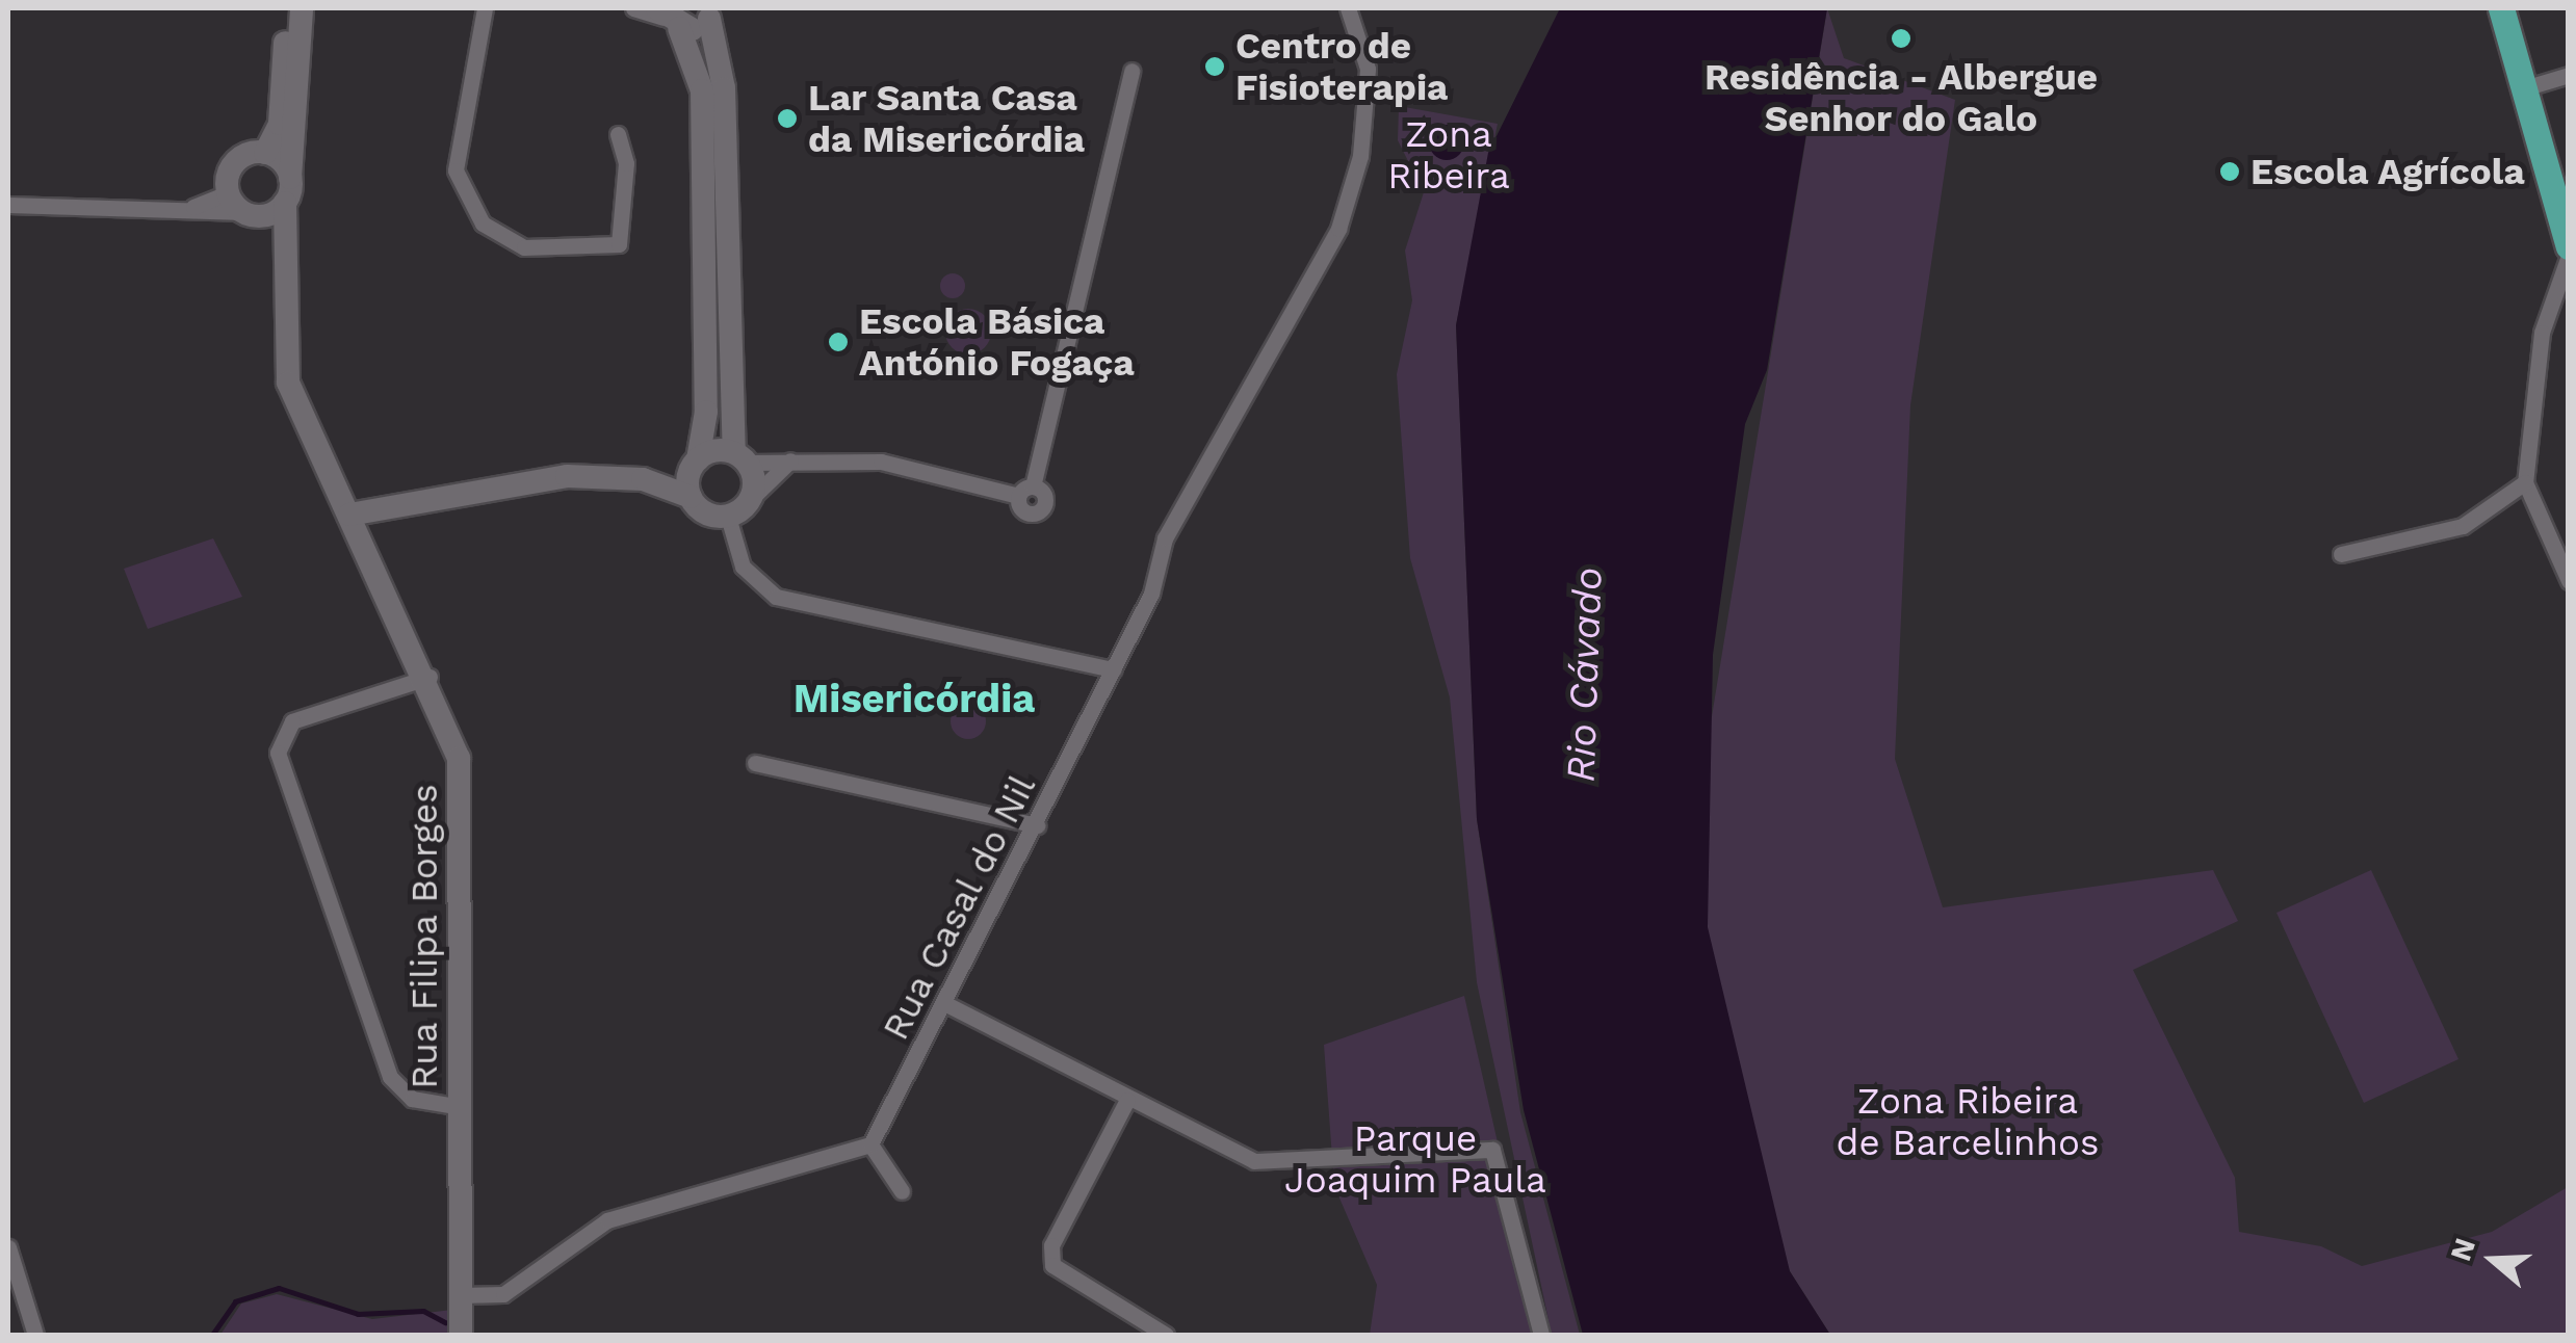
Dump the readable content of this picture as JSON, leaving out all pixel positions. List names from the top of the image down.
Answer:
{
  "streets": {
    "main road": ["Rua Filipa Borges"],
    "street": ["Rua Casal do Nil"]
  },
  "districts": ["Misericórdia"],
  "water": ["Rio Cávado"],
  "parks": ["Zona Ribeira", "Zona Ribeira de Barcelinhos", "Parque Joaquim Paula"],
  "places": [
    "Residência - Albergue Senhor do Galo",
    "Centro de Fisioterapia",
    "Lar Santa Casa da Misericórdia",
    "Escola Agrícola",
    "Escola Básica António Fogaça"
  ],
  "north": "left"
}
